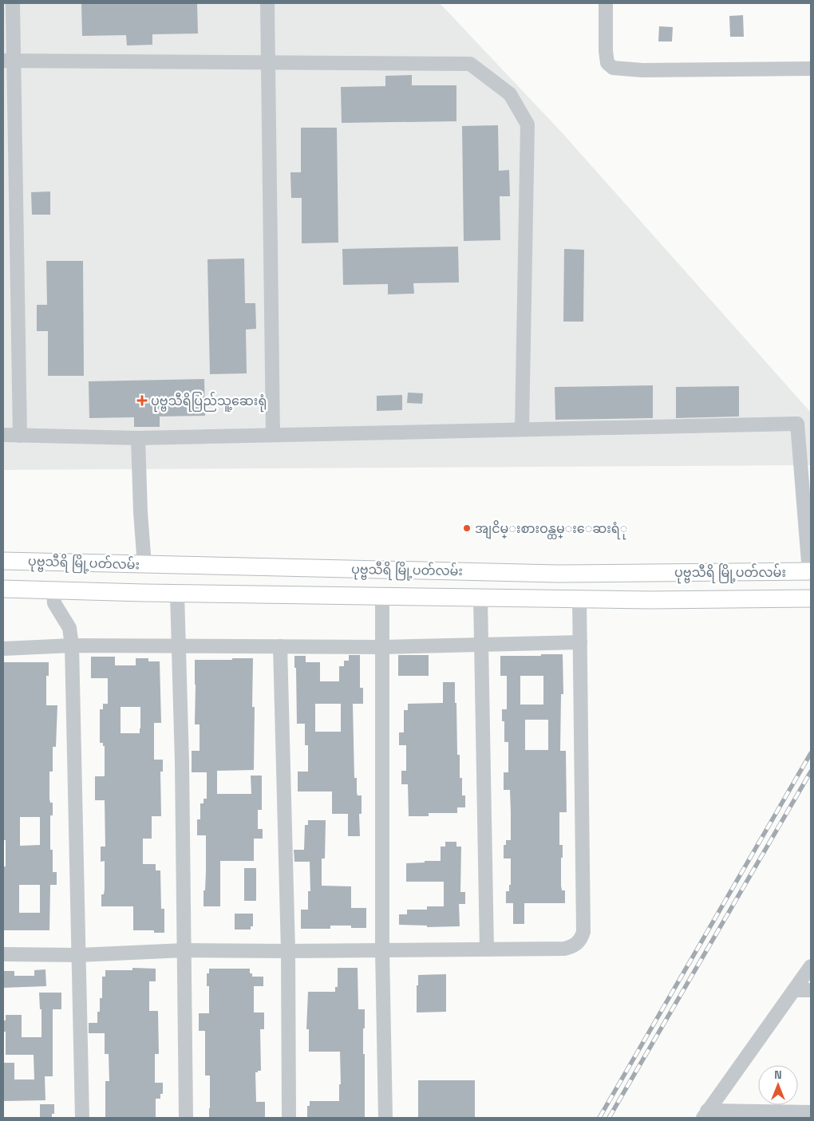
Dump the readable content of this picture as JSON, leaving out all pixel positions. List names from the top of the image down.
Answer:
{
  "streets": {
    "main road": ["ပုဗ္ဗသီရိ မြို့ပတ်လမ်း"]
  },
  "places": {
    "health": ["ပုဗ္ဗသီရိပြည်သူ့ဆေးရုံ"],
    "other": ["အျငိမ္းစားဝန္ထမ္းေဆးရံု"]
  },
  "north": "top"
}
